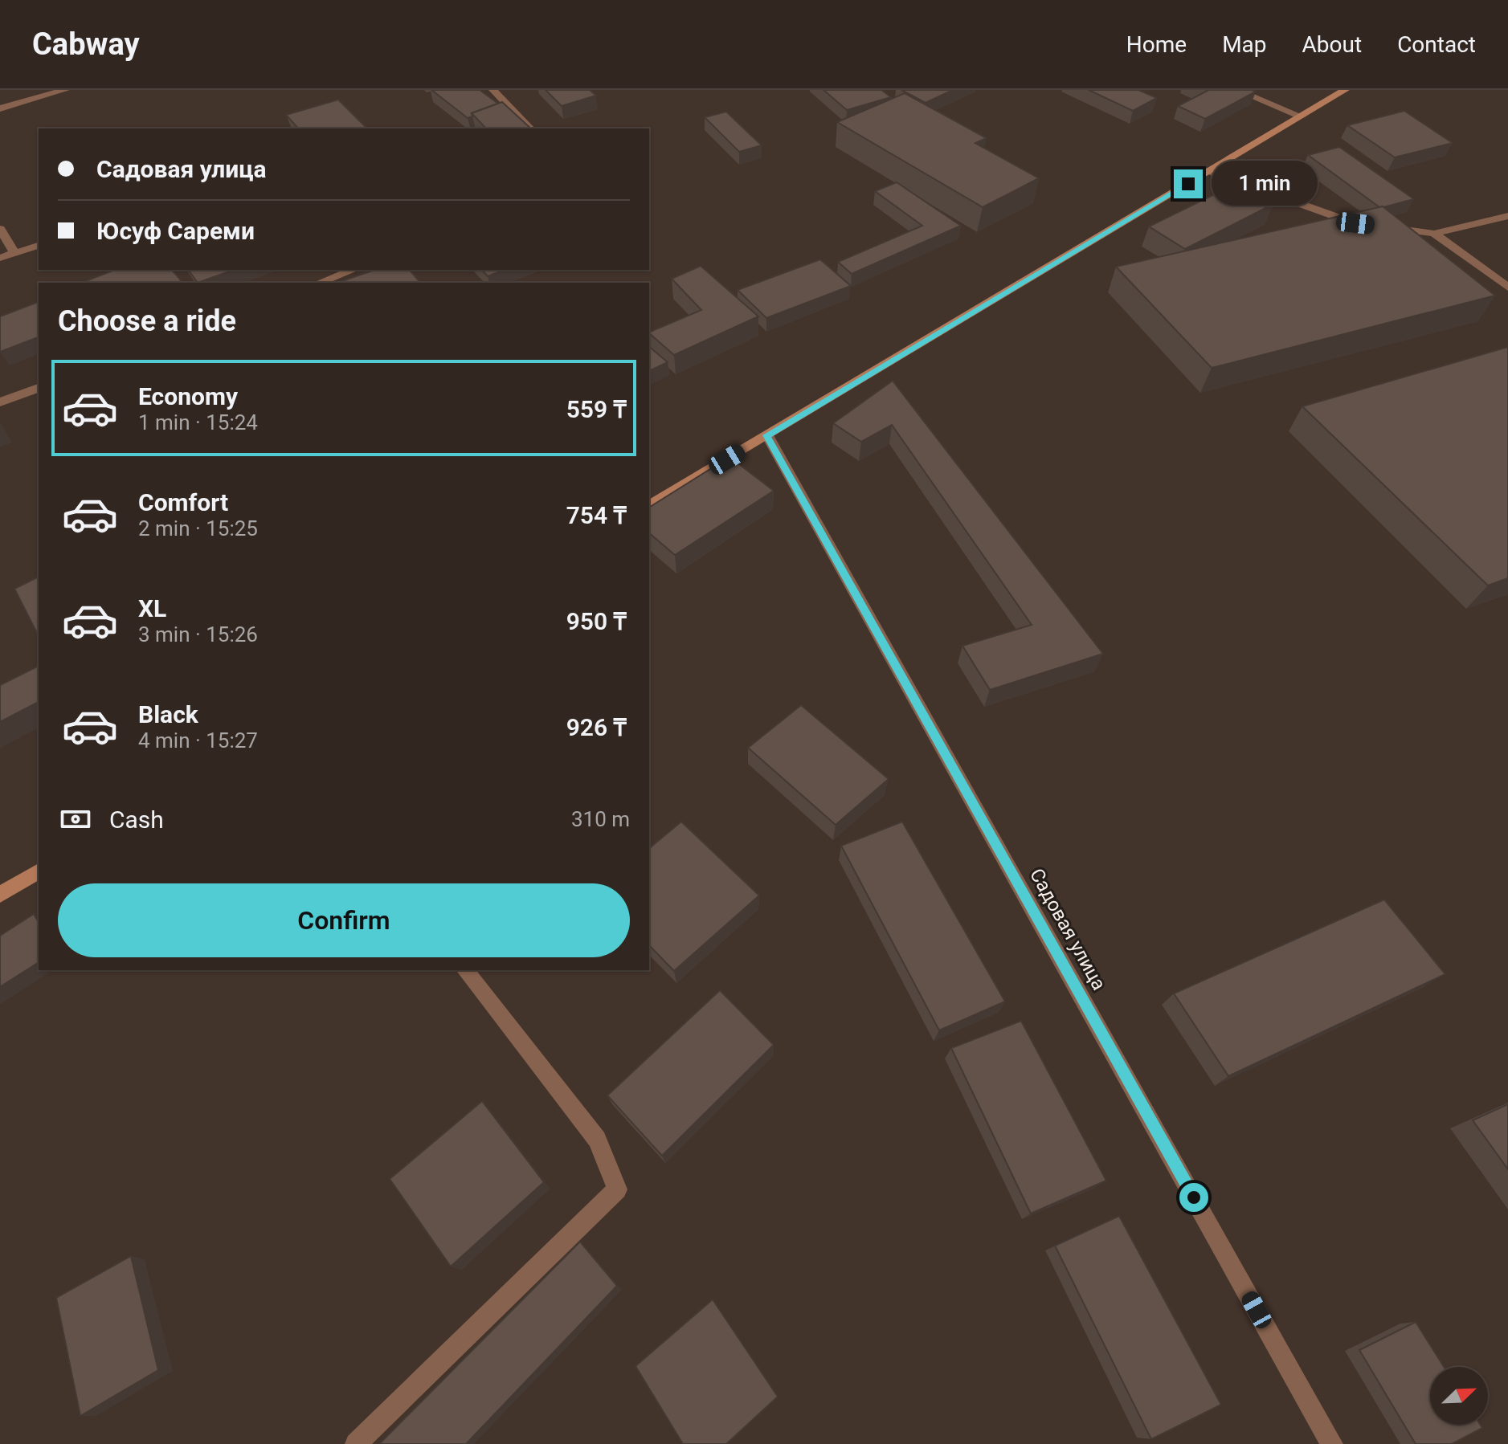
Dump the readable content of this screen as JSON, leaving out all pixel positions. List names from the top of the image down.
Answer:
{
  "streets": {
    "street": ["Садовая улица"]
  },
  "north": "top right",
  "page": {
    "header": "Cabway",
    "nav": [
      "Home",
      "Map",
      "About",
      "Contact"
    ],
    "banner": ["Садовая улица", "Юсуф Сареми"],
    "bubble": "1 min",
    "heading": "Choose a ride",
    "list": [
      {
        "name": "Economy",
        "note": "1 min · 15:24",
        "value": "559 ₸"
      },
      {
        "name": "Comfort",
        "note": "2 min · 15:25",
        "value": "754 ₸"
      },
      {
        "name": "XL",
        "note": "3 min · 15:26",
        "value": "950 ₸"
      },
      {
        "name": "Black",
        "note": "4 min · 15:27",
        "value": "926 ₸"
      }
    ],
    "pay": ["Cash", "310 m"],
    "buttons": "Confirm"
  }
}
